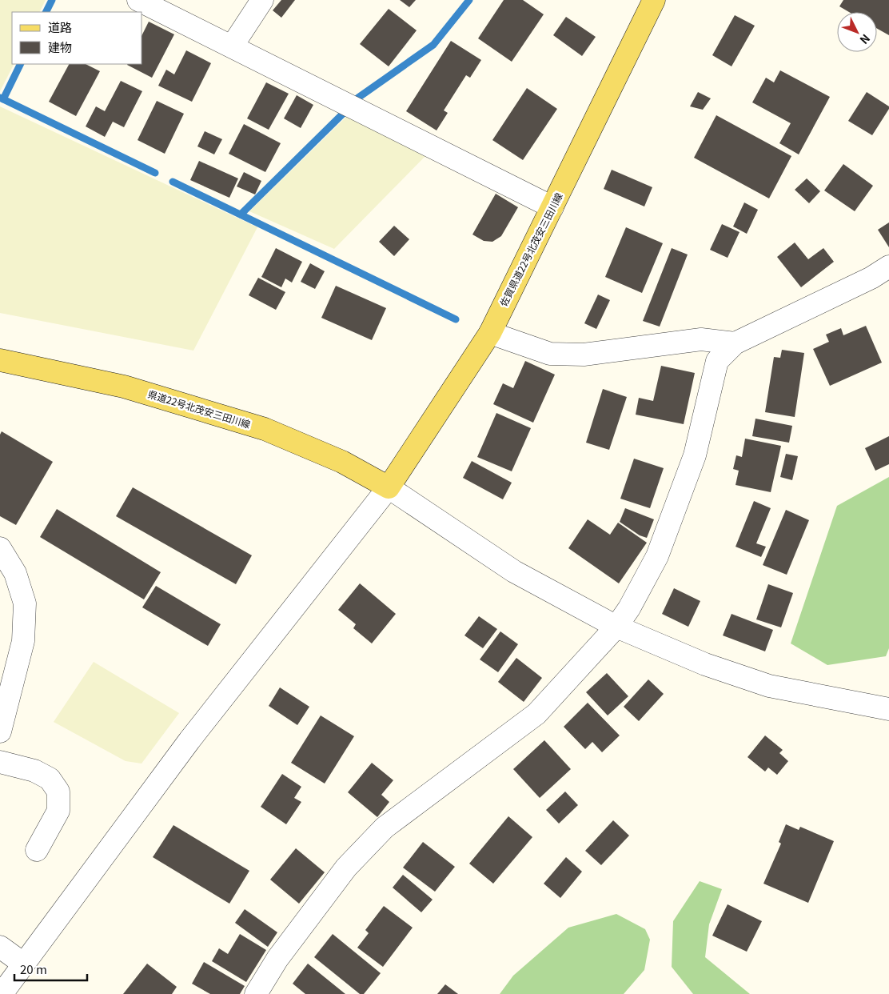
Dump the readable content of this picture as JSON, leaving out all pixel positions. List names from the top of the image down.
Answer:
{
  "streets": {
    "main road": ["佐賀県道22号北茂安三田川線", "県道22号北茂安三田川線"]
  },
  "crossings": [
    ["佐賀県道22号北茂安三田川線", "県道22号北茂安三田川線"]
  ],
  "legend": ["道路", "建物"],
  "scale_bar": "20 m",
  "north": "bottom right"
}
